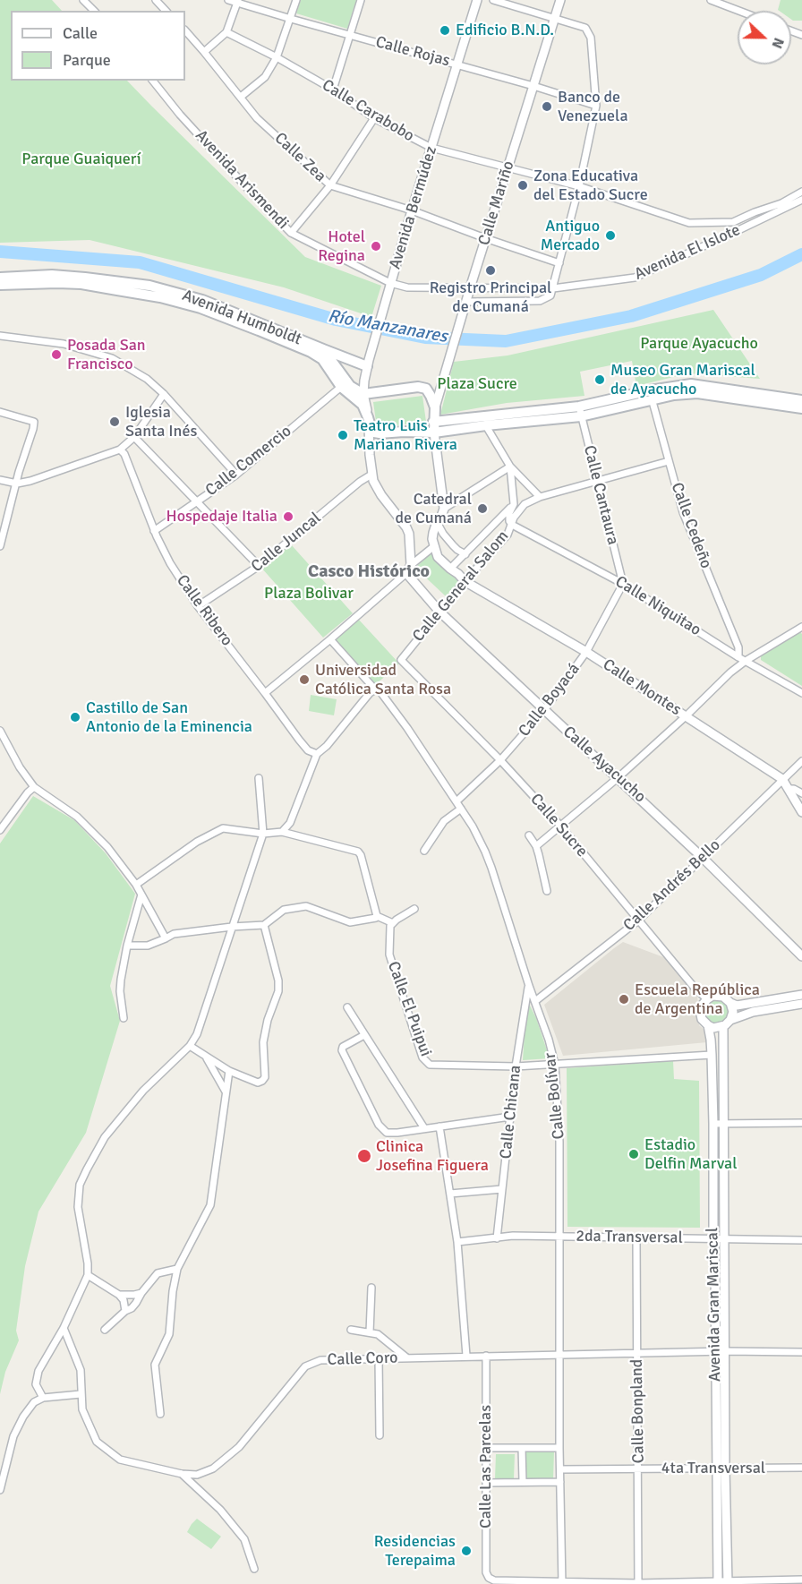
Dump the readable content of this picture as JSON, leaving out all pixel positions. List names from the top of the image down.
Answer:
{
  "streets": {
    "main road": ["Avenida Humboldt"],
    "street": [
      "Calle Rojas",
      "Calle Carabobo",
      "Calle Zea",
      "Avenida Arismendi",
      "Calle Mariño",
      "Avenida Bermúdez",
      "Avenida El Islote",
      "Calle Comercio",
      "Calle Cantaura",
      "Calle Cedeño",
      "Calle Juncal",
      "Calle General Salom",
      "Calle Niquitao",
      "Calle Ribero",
      "Calle Montes",
      "Calle Boyacá",
      "Calle Ayacucho",
      "Calle Sucre",
      "Calle Andrés Bello",
      "Calle El Puipui",
      "Calle Bolívar",
      "Calle Chicana",
      "2da Transversal",
      "Avenida Gran Mariscal",
      "Calle Coro",
      "Calle Bonpland",
      "Calle Las Parcelas",
      "4ta Transversal"
    ]
  },
  "crossings": [
    ["Calle Rojas", "Calle Mariño"],
    ["Calle Rojas", "Avenida Bermúdez"],
    ["Calle Carabobo", "Calle Mariño"],
    ["Calle Carabobo", "Avenida Bermúdez"],
    ["Calle Carabobo", "Avenida El Islote"],
    ["Calle Zea", "Calle Mariño"],
    ["Calle Zea", "Avenida Bermúdez"],
    ["Avenida Arismendi", "Calle Mariño"],
    ["Avenida Arismendi", "Avenida Bermúdez"],
    ["Avenida Arismendi", "Avenida El Islote"],
    ["Calle Mariño", "Avenida El Islote"],
    ["Avenida Bermúdez", "Avenida Humboldt"],
    ["Avenida Bermúdez", "Calle Juncal"],
    ["Avenida Humboldt", "Calle Comercio"],
    ["Avenida Humboldt", "Calle Cantaura"],
    ["Avenida Humboldt", "Calle Cedeño"],
    ["Calle Comercio", "Calle Ribero"],
    ["Calle Cantaura", "Calle General Salom"],
    ["Calle Cantaura", "Calle Niquitao"],
    ["Calle Cantaura", "Calle Boyacá"],
    ["Calle Cedeño", "Calle General Salom"],
    ["Calle Cedeño", "Calle Niquitao"],
    ["Calle Juncal", "Calle Ribero"],
    ["Calle General Salom", "Calle Niquitao"],
    ["Calle General Salom", "Calle Montes"],
    ["Calle General Salom", "Calle Ayacucho"],
    ["Calle General Salom", "Calle Sucre"],
    ["Calle Niquitao", "Calle Boyacá"],
    ["Calle Montes", "Calle Boyacá"],
    ["Calle Montes", "Calle Andrés Bello"],
    ["Calle Boyacá", "Calle Ayacucho"],
    ["Calle Boyacá", "Calle Sucre"],
    ["Calle Boyacá", "Calle Bolívar"],
    ["Calle Ayacucho", "Calle Andrés Bello"],
    ["Calle Sucre", "Calle Andrés Bello"],
    ["Calle Sucre", "Avenida Gran Mariscal"],
    ["Calle Andrés Bello", "Calle Bolívar"],
    ["Calle El Puipui", "Calle Bolívar"],
    ["Calle El Puipui", "Calle Chicana"],
    ["Calle El Puipui", "Avenida Gran Mariscal"],
    ["Calle Bolívar", "Calle Chicana"],
    ["Calle Bolívar", "2da Transversal"],
    ["Calle Bolívar", "Calle Coro"],
    ["Calle Bolívar", "Calle Las Parcelas"],
    ["Calle Bolívar", "4ta Transversal"],
    ["Calle Chicana", "2da Transversal"],
    ["2da Transversal", "Avenida Gran Mariscal"],
    ["2da Transversal", "Calle Bonpland"],
    ["Avenida Gran Mariscal", "Calle Coro"],
    ["Avenida Gran Mariscal", "4ta Transversal"],
    ["Calle Coro", "Calle Bonpland"],
    ["Calle Coro", "Calle Las Parcelas"],
    ["Calle Bonpland", "4ta Transversal"]
  ],
  "districts": ["Casco Histórico"],
  "water": ["Río Manzanares"],
  "parks": [
    "Parque Guaiquerí",
    "Parque Ayacucho",
    "Plaza Sucre",
    "Plaza Bolivar"
  ],
  "places": [
    "Edificio B.N.D.",
    "Banco de Venezuela",
    "Zona Educativa del Estado Sucre",
    "Antiguo Mercado",
    "Hotel Regina",
    "Registro Principal de Cumaná",
    "Posada San Francisco",
    "Museo Gran Mariscal de Ayacucho",
    "Iglesia Santa Inés",
    "Teatro Luis Mariano Rivera",
    "Catedral de Cumaná",
    "Hospedaje Italia",
    "Universidad Católica Santa Rosa",
    "Castillo de San Antonio de la Eminencia",
    "Escuela República de Argentina",
    "Estadio Delfin Marval",
    "Clinica Josefina Figuera",
    "Residencias Terepaima"
  ],
  "legend": ["Calle", "Parque"],
  "north": "right"
}
